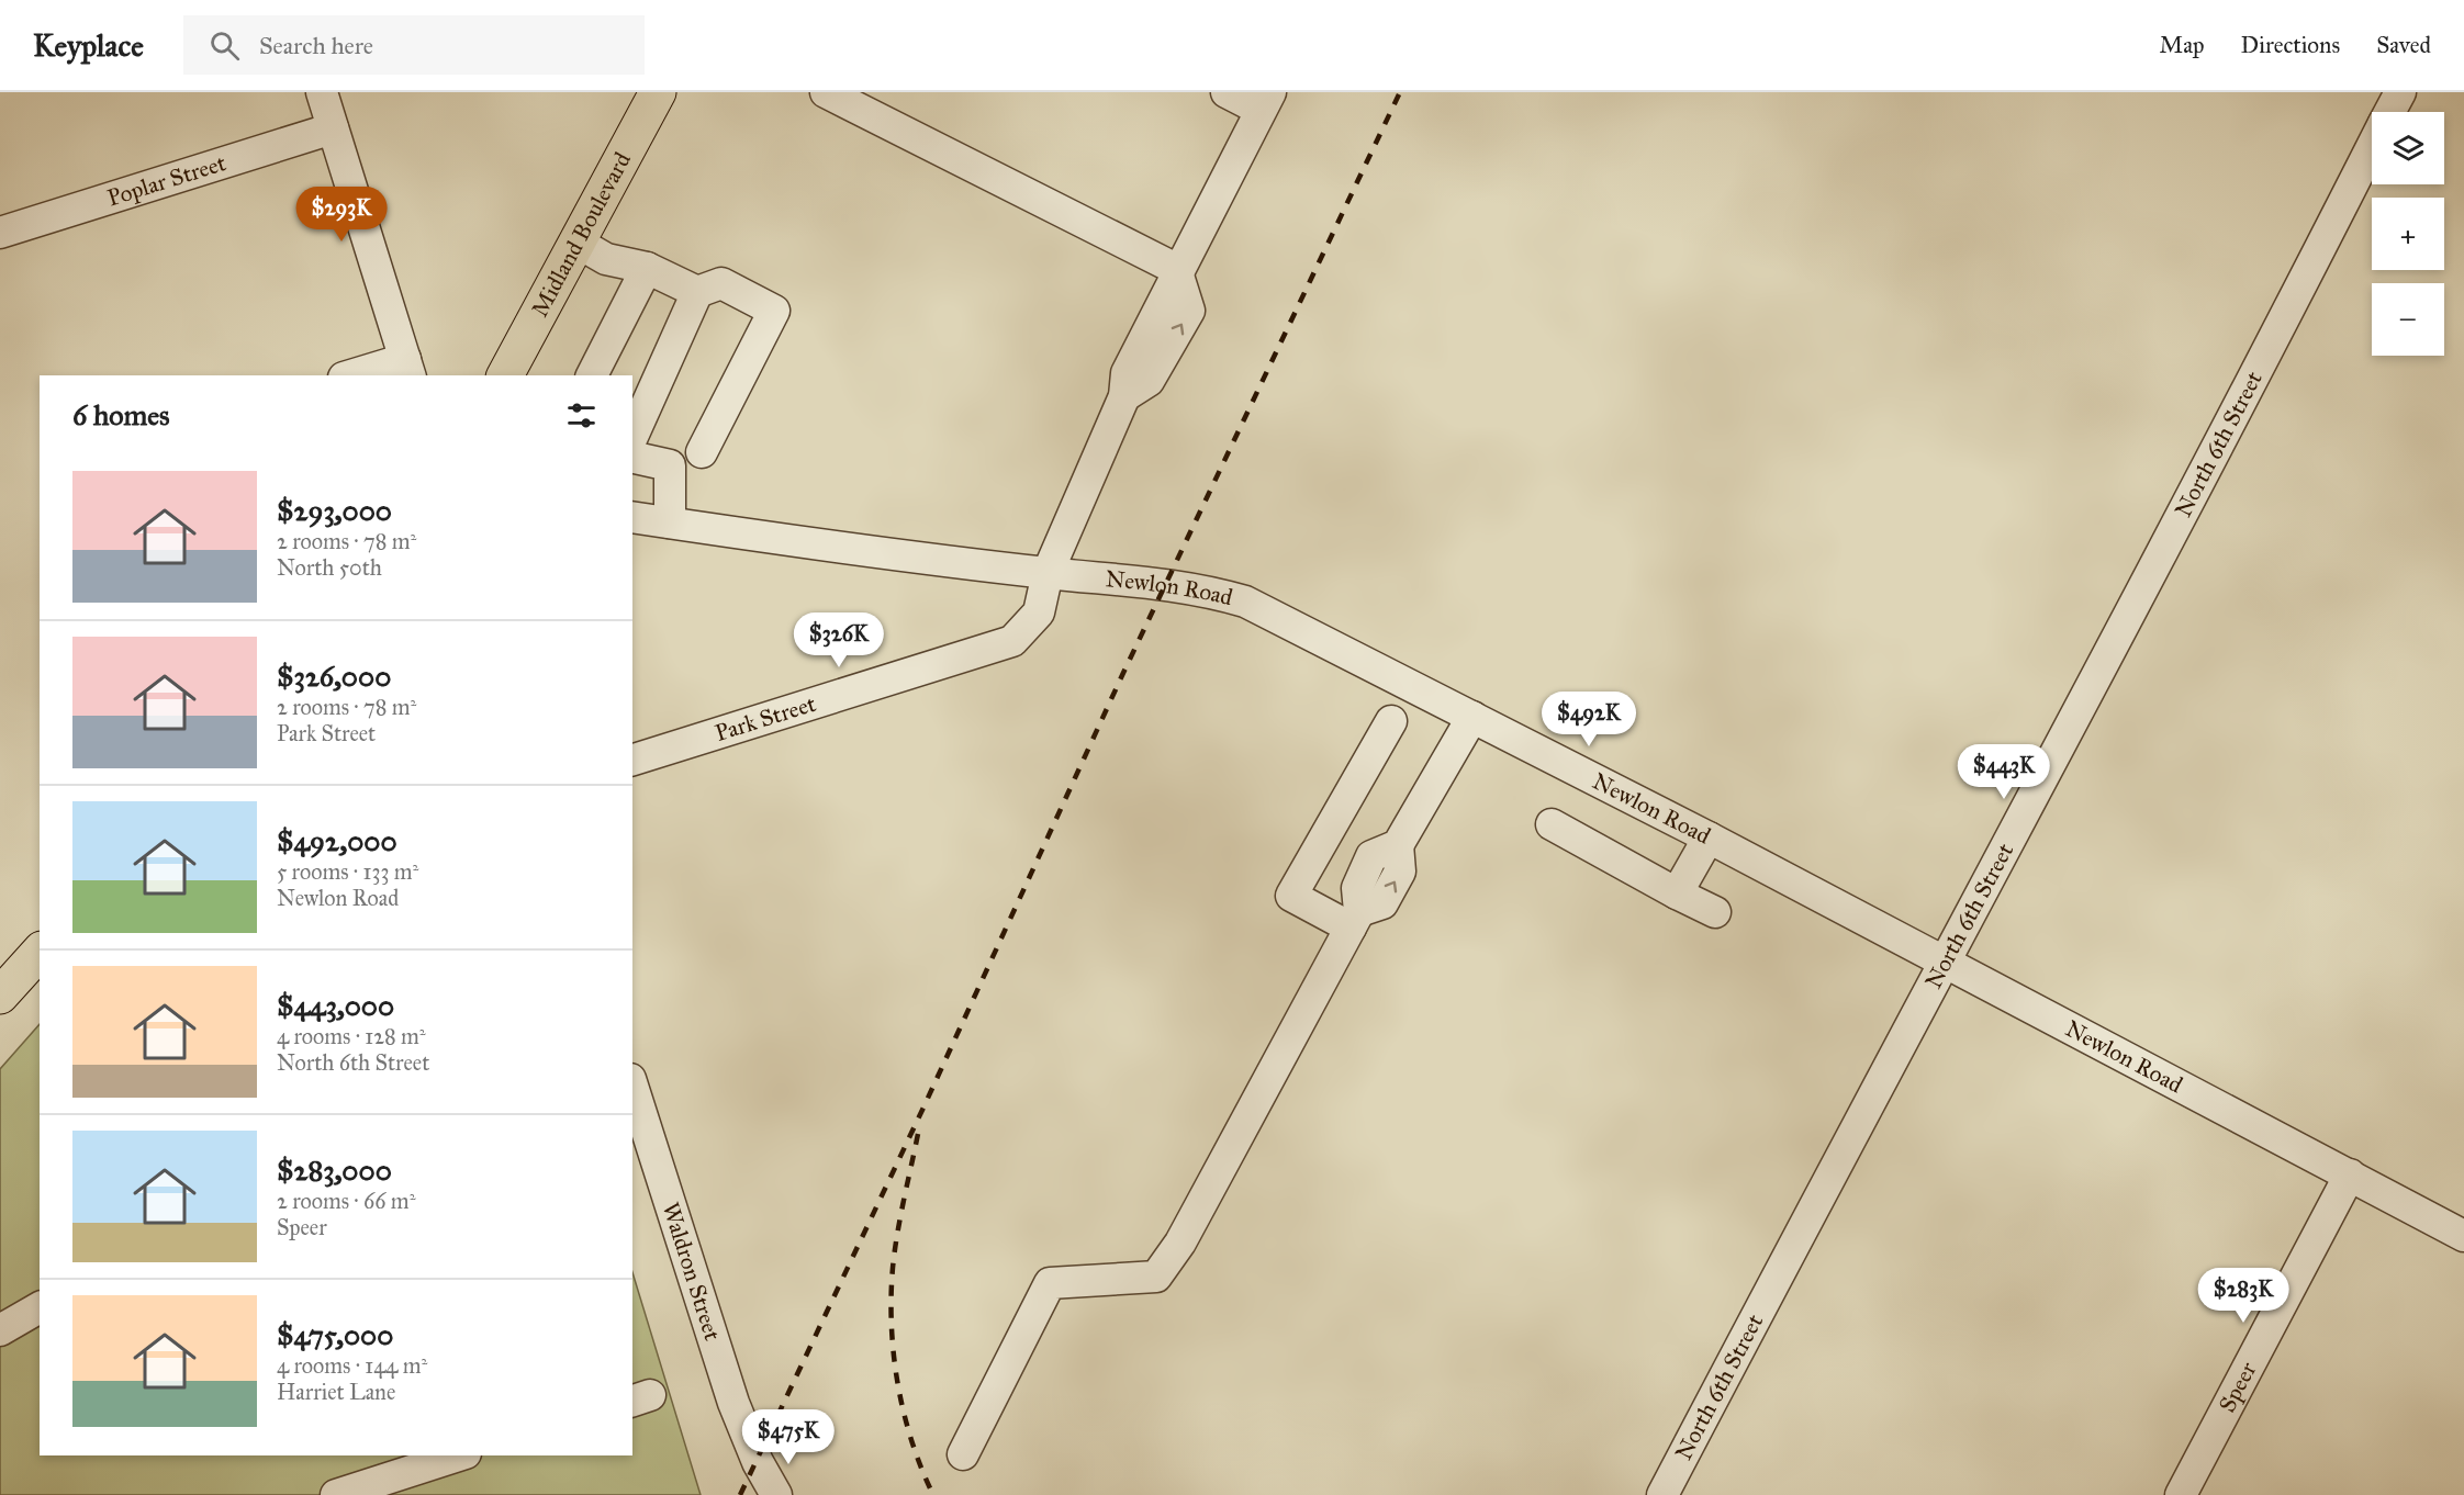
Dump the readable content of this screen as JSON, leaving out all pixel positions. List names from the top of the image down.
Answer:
{
  "streets": {
    "main road": ["Midland Boulevard"],
    "street": [
      "Poplar Street",
      "North 6th Street",
      "Newlon Road",
      "Park Street",
      "Waldron Street",
      "Speer"
    ]
  },
  "crossings": [
    ["North 6th Street", "Newlon Road"],
    ["Newlon Road", "Park Street"],
    ["Newlon Road", "Speer"]
  ],
  "page": {
    "header": "Keyplace",
    "search": "Search here",
    "nav": ["Map", "Directions", "Saved"],
    "map_buttons": ["+", "−"],
    "price": [
      "$293K",
      "$326K",
      "$492K",
      "$443K",
      "$283K",
      "$475K"
    ],
    "heading": "6 homes",
    "list": [
      {
        "name": "$293,000",
        "note": "2 rooms · 78 m² · North 50th"
      },
      {
        "name": "$326,000",
        "note": "2 rooms · 78 m² · Park Street"
      },
      {
        "name": "$492,000",
        "note": "5 rooms · 133 m² · Newlon Road"
      },
      {
        "name": "$443,000",
        "note": "4 rooms · 128 m² · North 6th Street"
      },
      {
        "name": "$283,000",
        "note": "2 rooms · 66 m² · Speer"
      },
      {
        "name": "$475,000",
        "note": "4 rooms · 144 m² · Harriet Lane"
      }
    ]
  }
}
